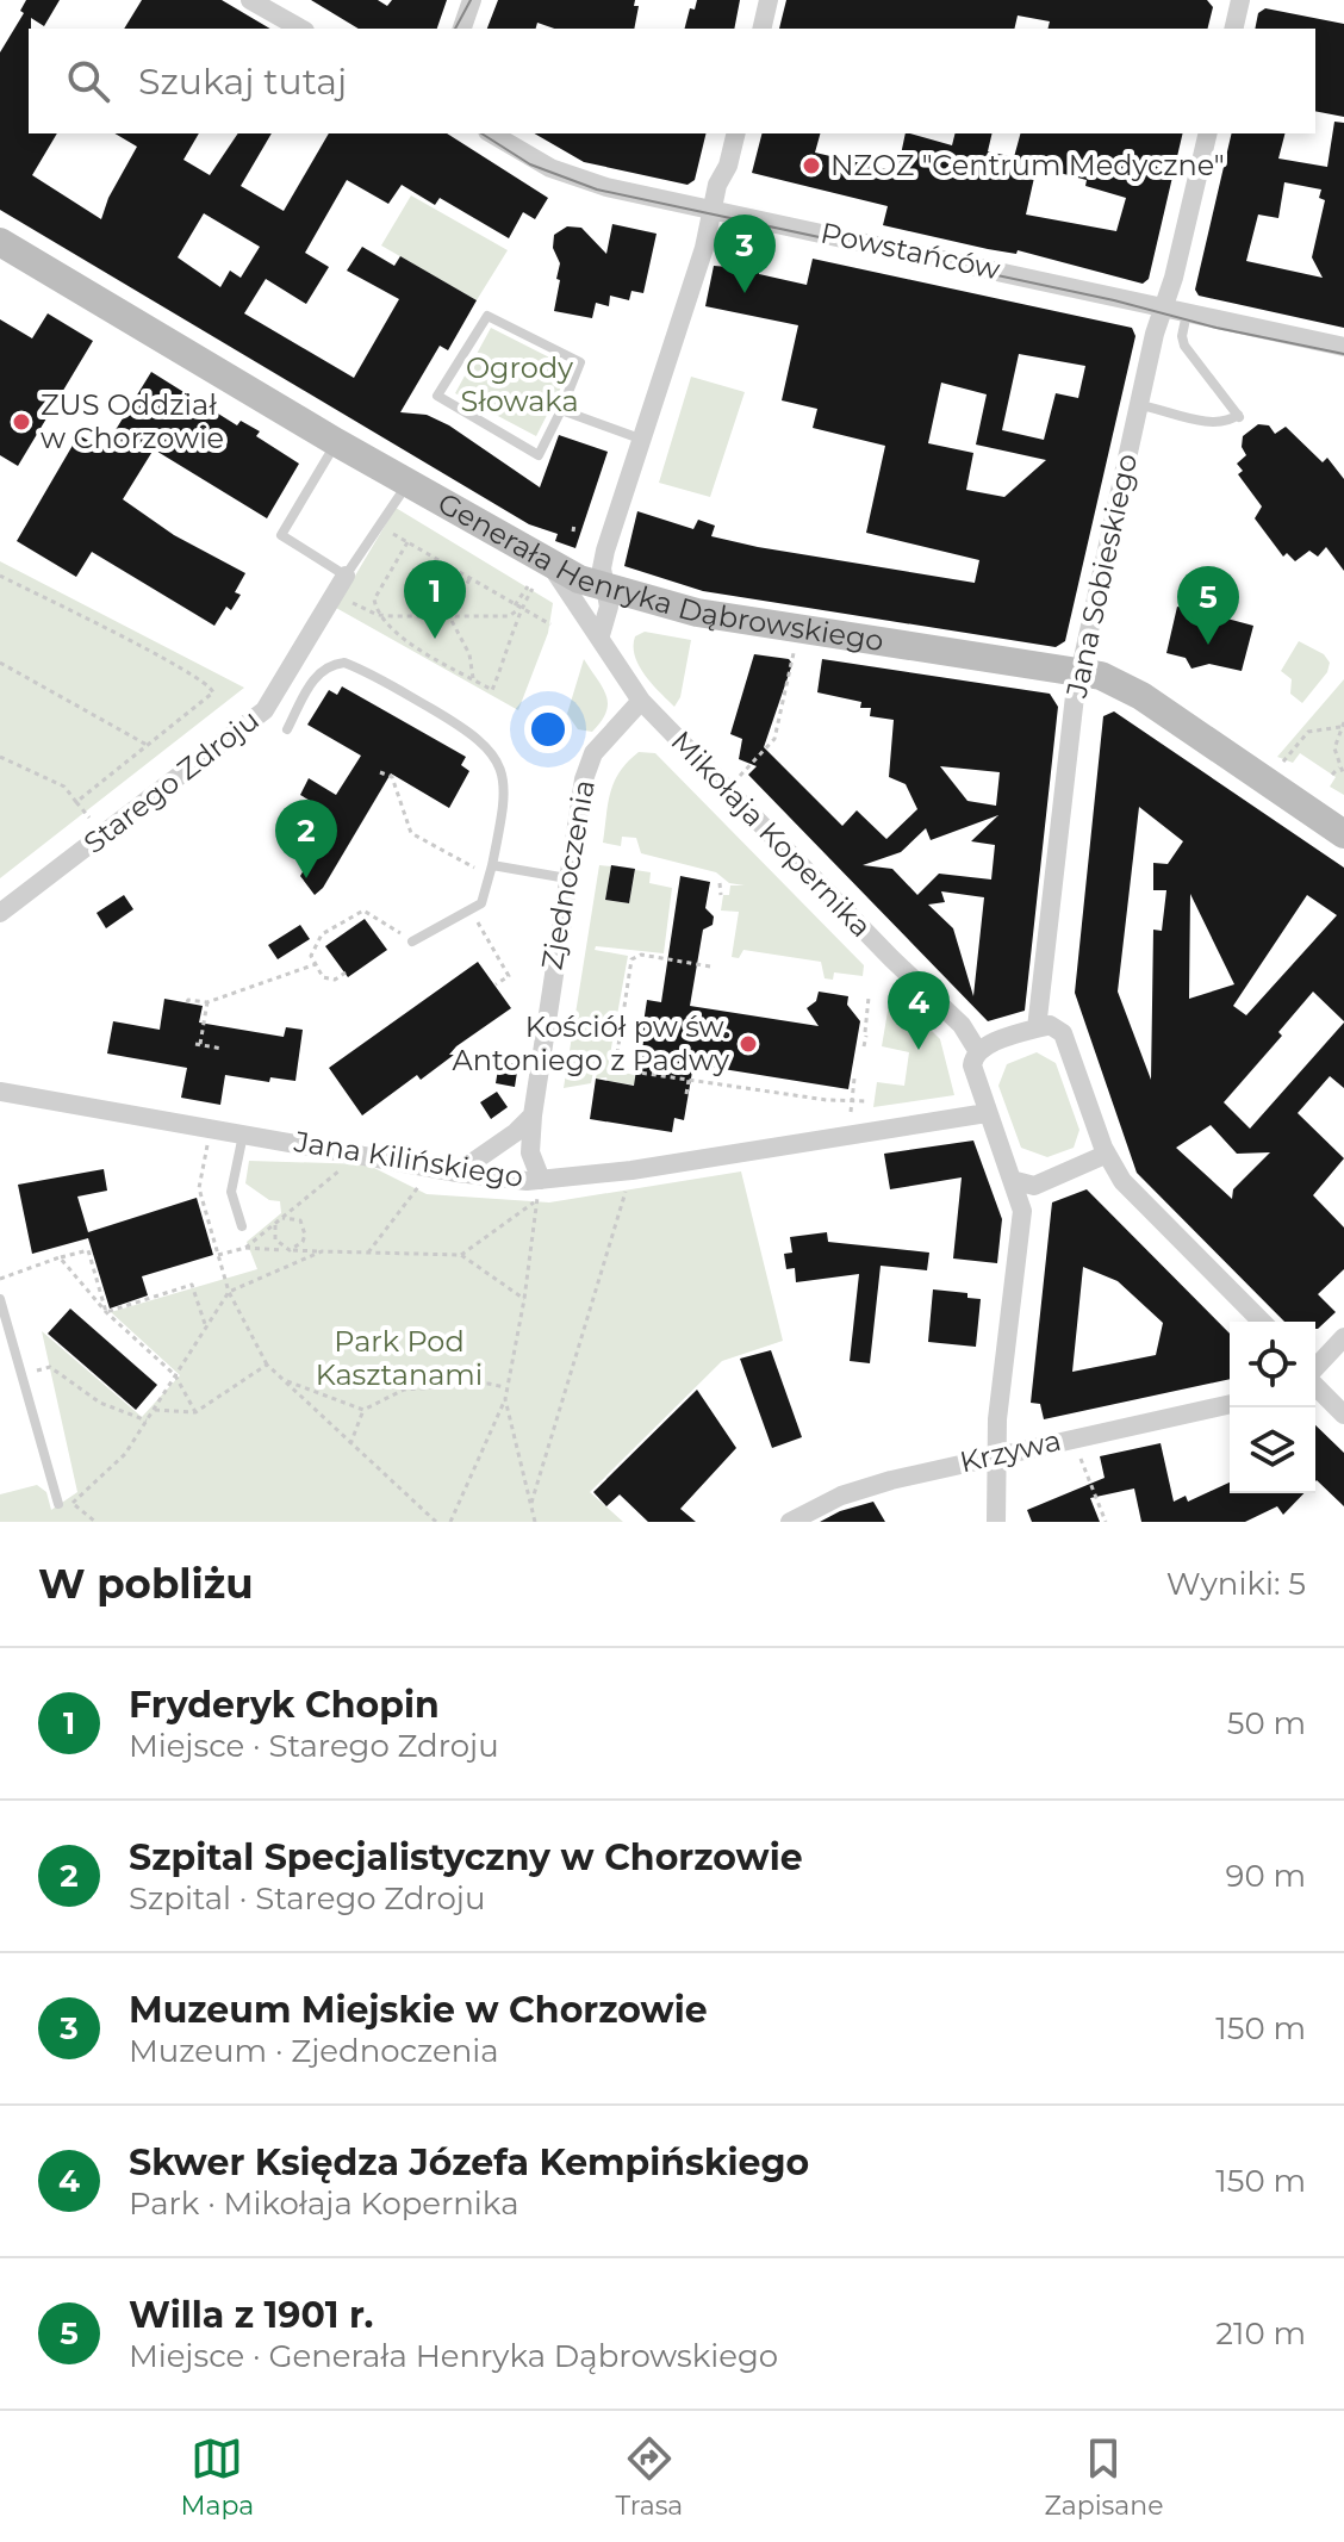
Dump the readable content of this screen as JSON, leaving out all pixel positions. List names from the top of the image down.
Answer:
{
  "streets": {
    "street": [
      "Powstańców",
      "Generała Henryka Dąbrowskiego",
      "Jana Sobieskiego",
      "Starego Zdroju",
      "Mikołaja Kopernika",
      "Zjednoczenia",
      "Jana Kilińskiego",
      "Krzywa"
    ]
  },
  "crossings": [
    ["Powstańców", "Jana Sobieskiego"],
    ["Generała Henryka Dąbrowskiego", "Jana Sobieskiego"],
    ["Generała Henryka Dąbrowskiego", "Starego Zdroju"],
    ["Generała Henryka Dąbrowskiego", "Mikołaja Kopernika"],
    ["Mikołaja Kopernika", "Zjednoczenia"],
    ["Zjednoczenia", "Jana Kilińskiego"]
  ],
  "parks": ["Ogrody Słowaka", "Park Pod Kasztanami"],
  "places": ["NZOZ \"Centrum Medyczne\"", "ZUS Oddział w Chorzowie", "Kościół pw św. Antoniego z Padwy"],
  "page": {
    "search": "Szukaj tutaj",
    "pins": [
      "3",
      "1",
      "5",
      "2",
      "4"
    ],
    "heading": ["W pobliżu", "Wyniki: 5"],
    "list": [
      {
        "mark": "1",
        "name": "Fryderyk Chopin",
        "note": "Miejsce · Starego Zdroju",
        "value": "50 m"
      },
      {
        "mark": "2",
        "name": "Szpital Specjalistyczny w Chorzowie",
        "note": "Szpital · Starego Zdroju",
        "value": "90 m"
      },
      {
        "mark": "3",
        "name": "Muzeum Miejskie w Chorzowie",
        "note": "Muzeum · Zjednoczenia",
        "value": "150 m"
      },
      {
        "mark": "4",
        "name": "Skwer Księdza Józefa Kempińskiego",
        "note": "Park · Mikołaja Kopernika",
        "value": "150 m"
      },
      {
        "mark": "5",
        "name": "Willa z 1901 r.",
        "note": "Miejsce · Generała Henryka Dąbrowskiego",
        "value": "210 m"
      }
    ],
    "nav": ["Mapa", "Trasa", "Zapisane"]
  }
}
